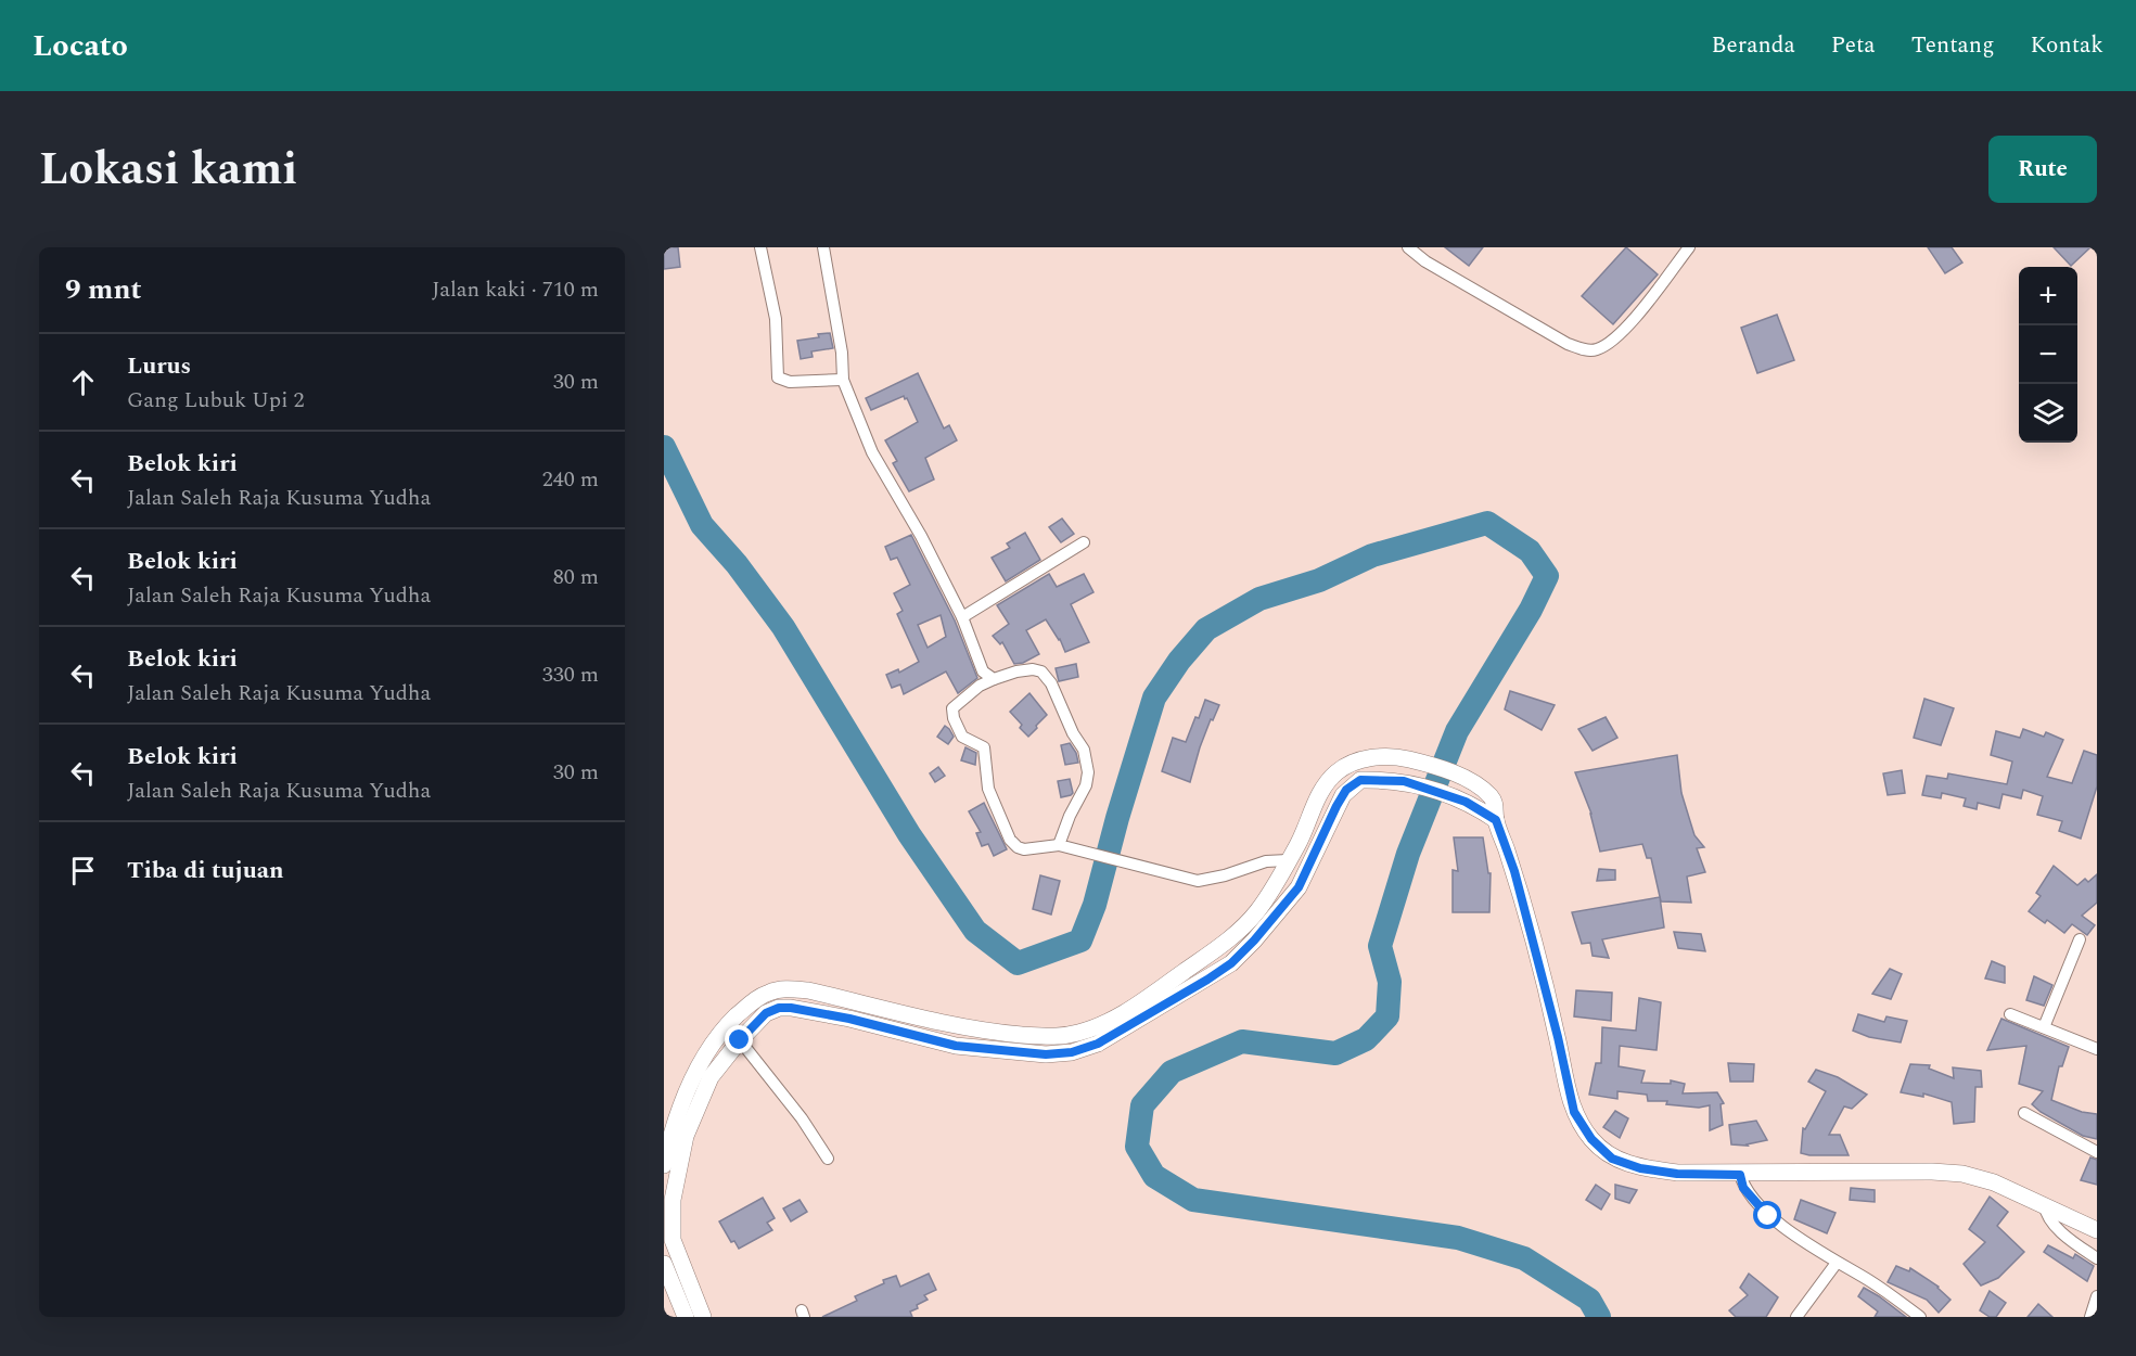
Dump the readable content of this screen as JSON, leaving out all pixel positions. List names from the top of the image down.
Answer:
{
  "page": {
    "header": "Locato",
    "nav": [
      "Beranda",
      "Peta",
      "Tentang",
      "Kontak"
    ],
    "title": "Lokasi kami",
    "buttons": "Rute",
    "heading": ["9 mnt", "Jalan kaki · 710 m"],
    "map_buttons": ["+", "−"],
    "list": [
      ["Lurus", "Gang Lubuk Upi 2", "30 m"],
      ["Belok kiri", "Jalan Saleh Raja Kusuma Yudha", "240 m"],
      ["Belok kiri", "Jalan Saleh Raja Kusuma Yudha", "80 m"],
      ["Belok kiri", "Jalan Saleh Raja Kusuma Yudha", "330 m"],
      ["Belok kiri", "Jalan Saleh Raja Kusuma Yudha", "30 m"],
      "Tiba di tujuan"
    ]
  }
}
